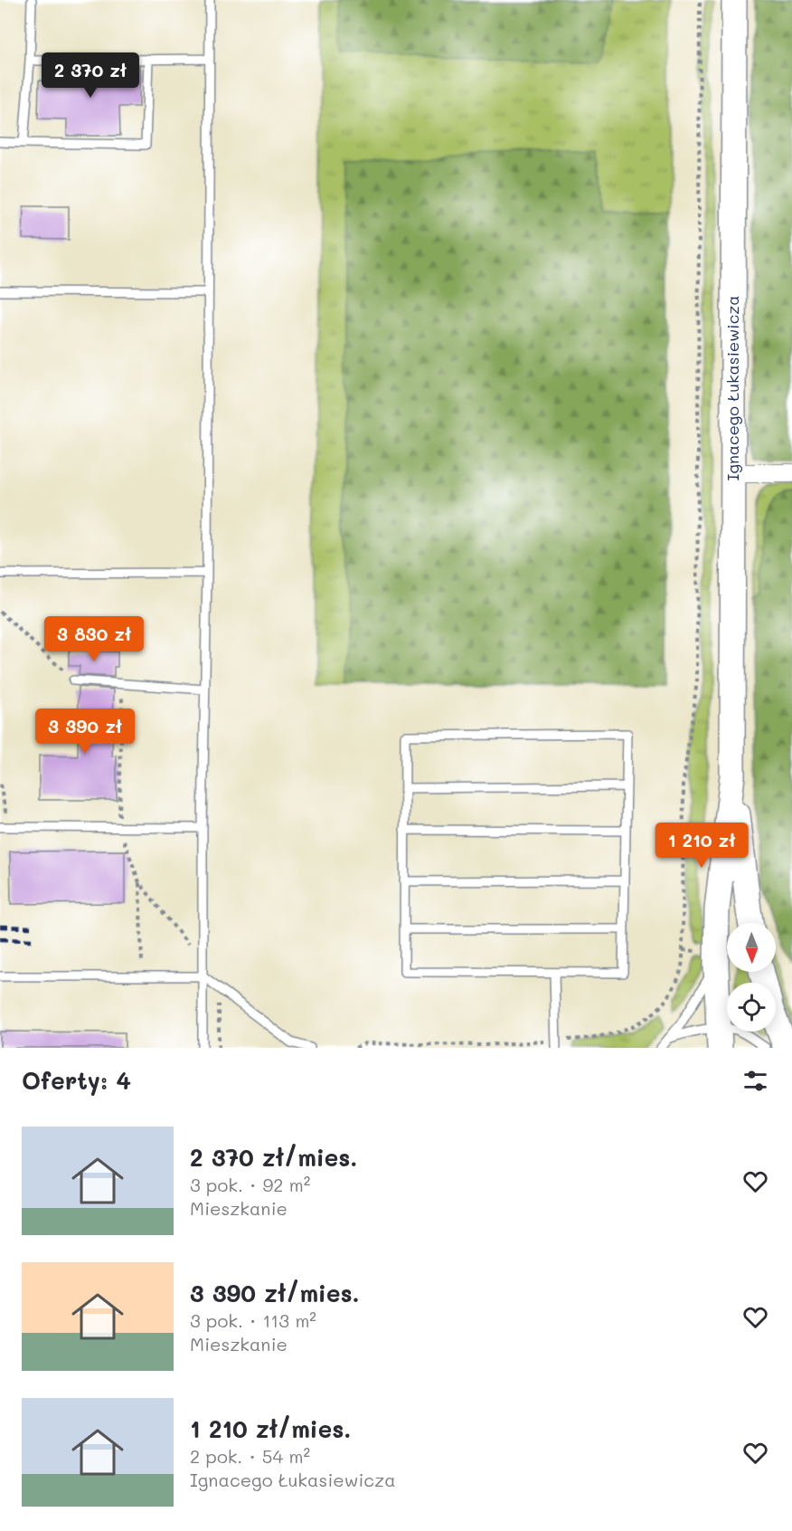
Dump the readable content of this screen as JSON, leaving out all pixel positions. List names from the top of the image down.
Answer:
{
  "streets": {
    "main road": ["Ignacego Łukasiewicza"]
  },
  "north": "bottom",
  "page": {
    "price": [
      "2 370 zł",
      "3 830 zł",
      "3 390 zł",
      "1 210 zł"
    ],
    "heading": "Oferty: 4",
    "list": [
      {
        "name": "2 370 zł/mies.",
        "note": "3 pok. · 92 m² · Mieszkanie"
      },
      {
        "name": "3 390 zł/mies.",
        "note": "3 pok. · 113 m² · Mieszkanie"
      },
      {
        "name": "1 210 zł/mies.",
        "note": "2 pok. · 54 m² · Ignacego Łukasiewicza"
      }
    ]
  }
}
